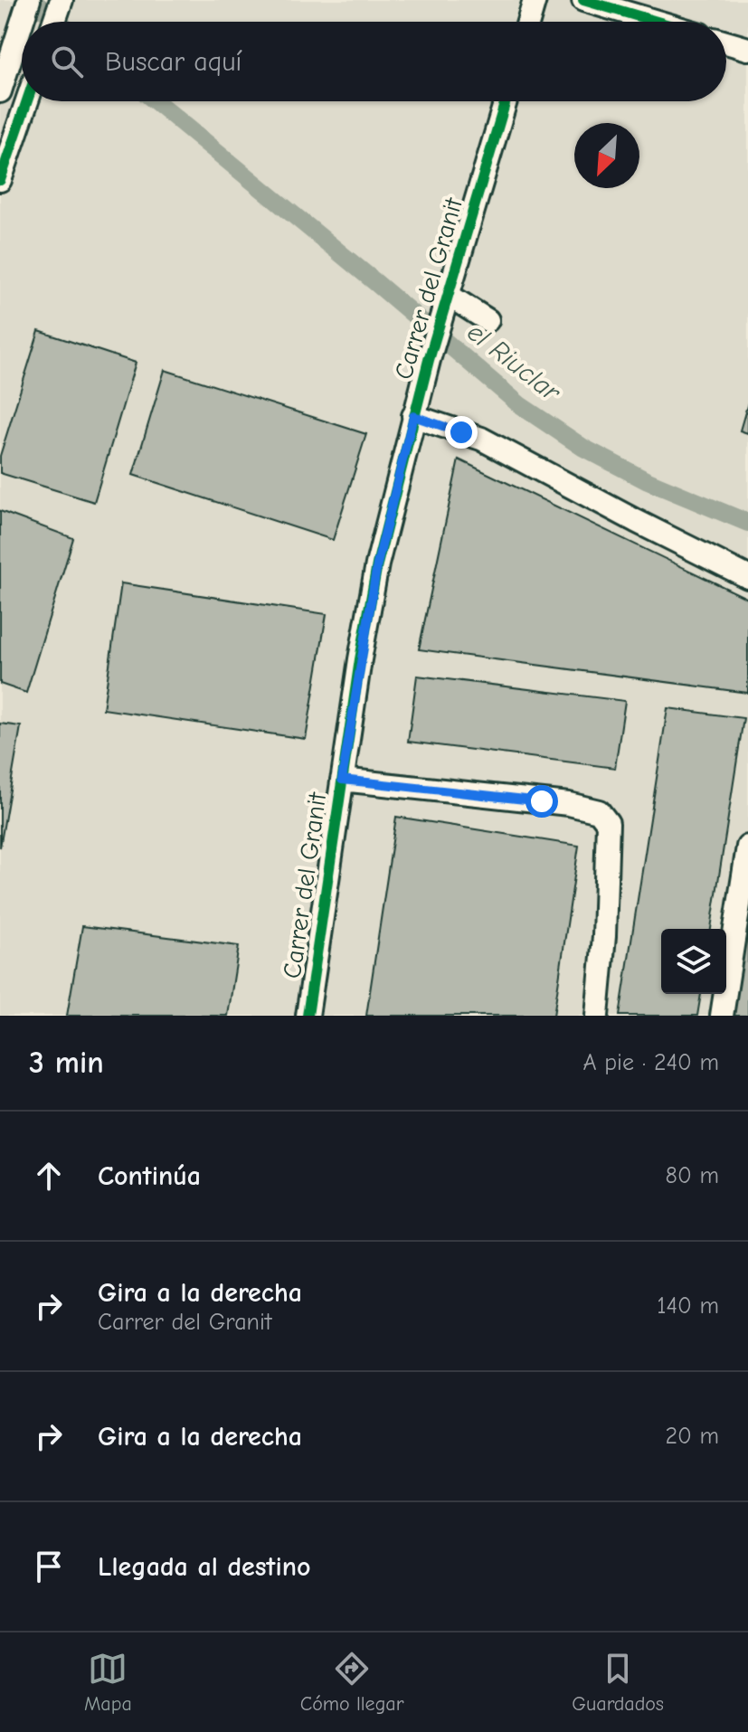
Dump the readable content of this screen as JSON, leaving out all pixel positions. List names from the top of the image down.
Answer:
{
  "streets": {
    "street": ["Carrer del Granit"]
  },
  "water": ["el Riuclar"],
  "north": "bottom left",
  "page": {
    "search": "Buscar aquí",
    "heading": ["3 min", "A pie · 240 m"],
    "list": [
      ["Continúa", "80 m"],
      ["Gira a la derecha", "Carrer del Granit", "140 m"],
      ["Gira a la derecha", "20 m"],
      "Llegada al destino"
    ],
    "nav": ["Mapa", "Cómo llegar", "Guardados"]
  }
}
